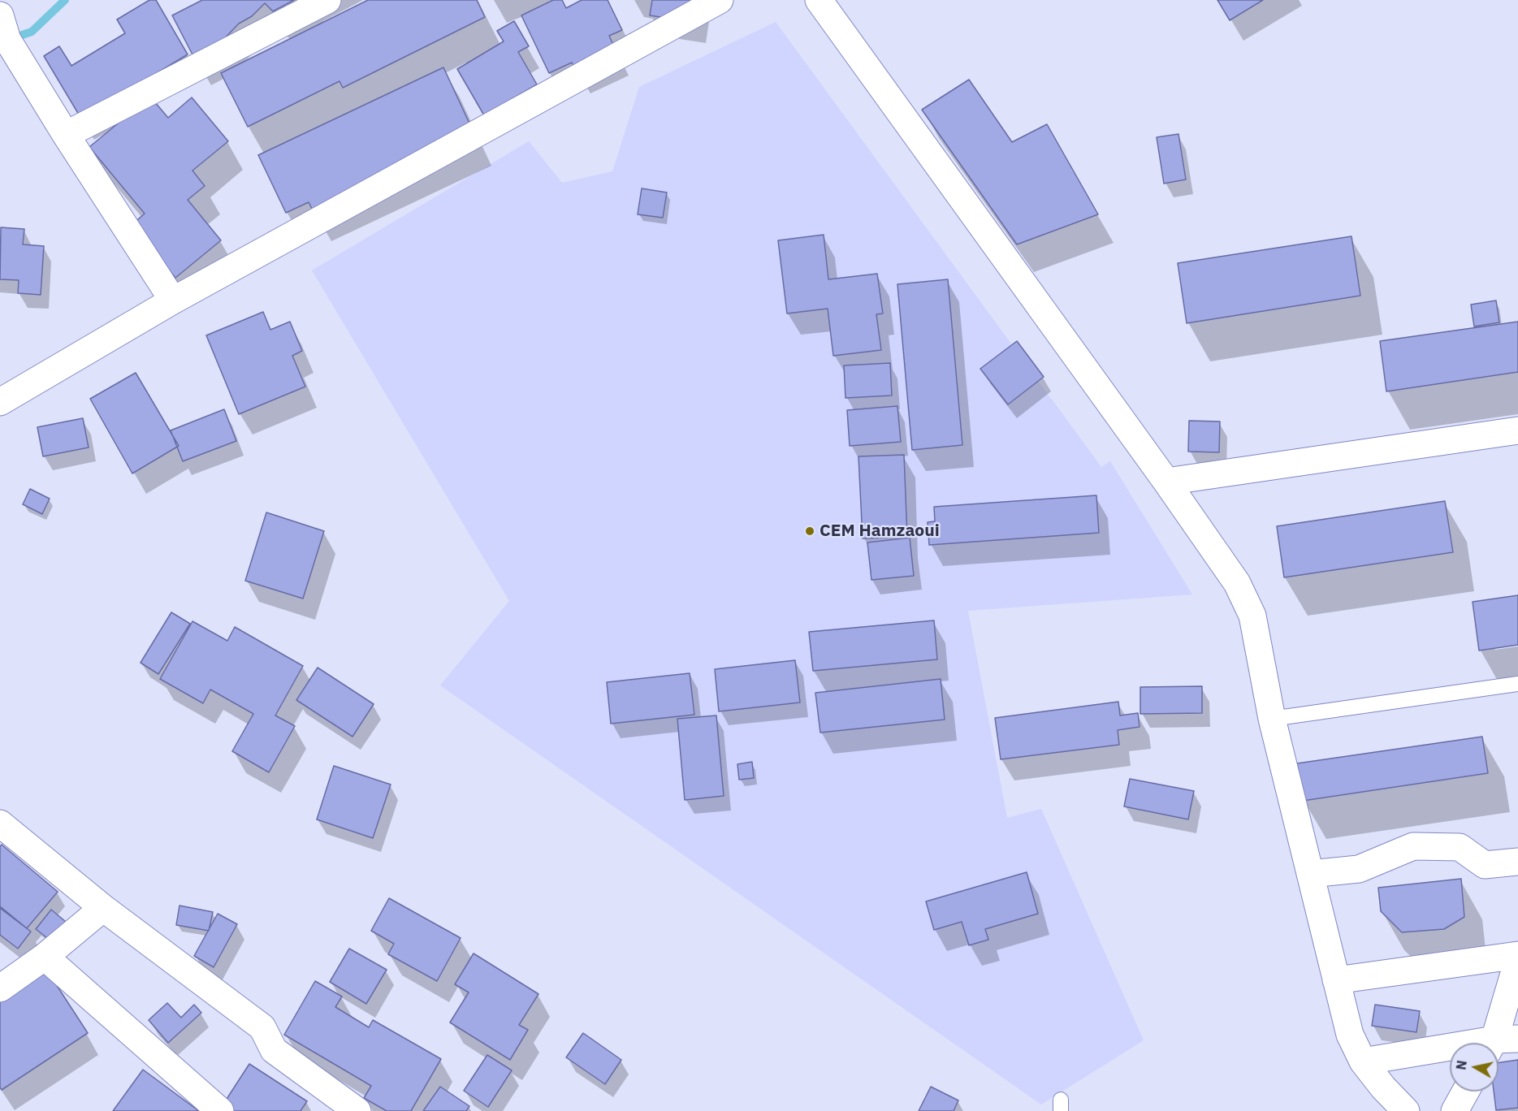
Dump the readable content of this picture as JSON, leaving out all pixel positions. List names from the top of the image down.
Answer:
{
  "places": ["CEM Hamzaoui"],
  "north": "left"
}
